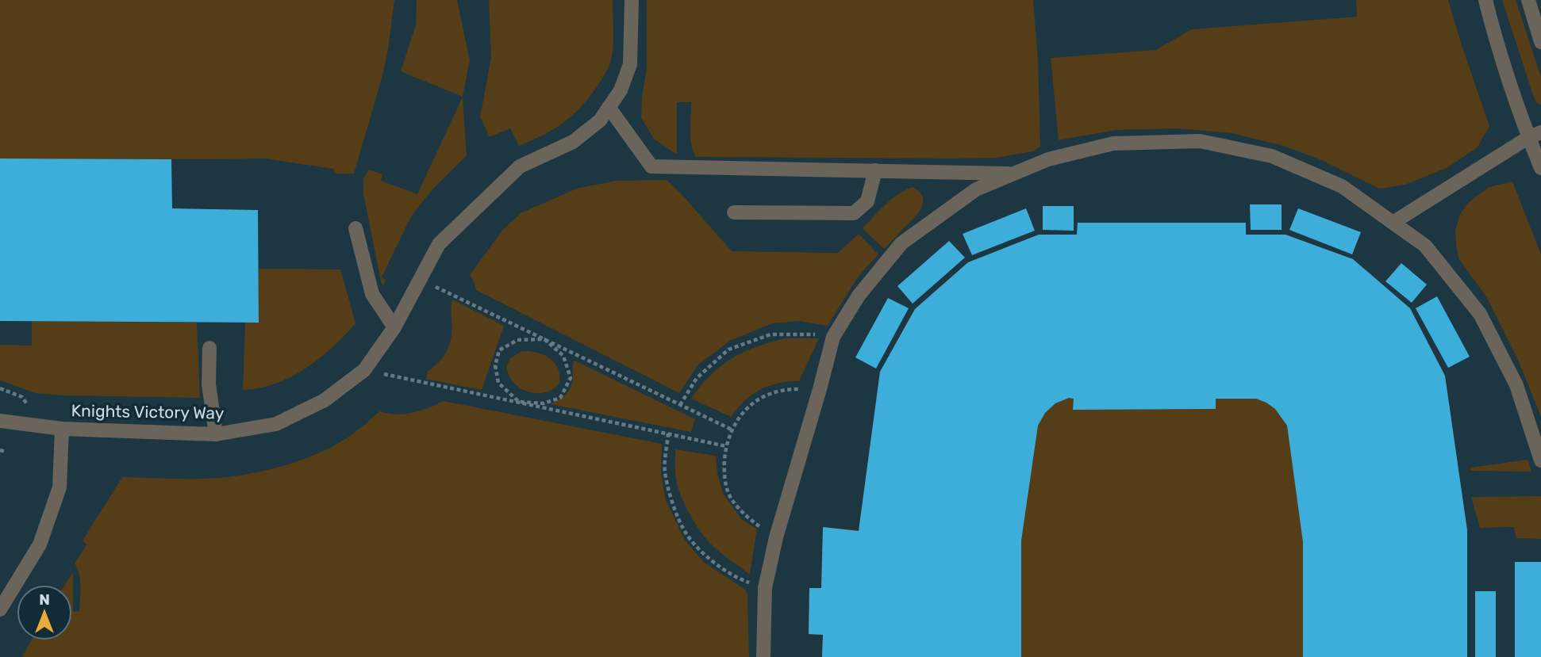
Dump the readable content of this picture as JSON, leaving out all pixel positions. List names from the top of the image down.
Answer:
{
  "streets": {
    "street": ["Knights Victory Way"]
  },
  "north": "top"
}
